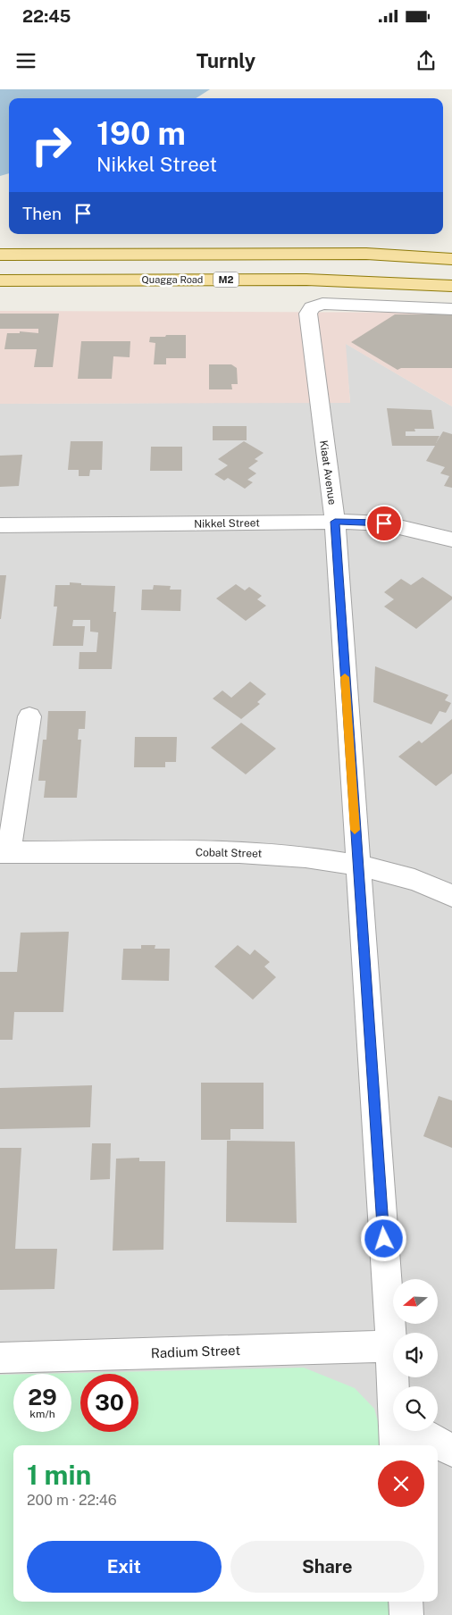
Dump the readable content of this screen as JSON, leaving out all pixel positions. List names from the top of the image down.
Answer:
{
  "streets": {
    "main road": ["Quagga Road", "M2"],
    "street": [
      "Kiaat Avenue",
      "Nikkel Street",
      "Cobalt Street",
      "Radium Street"
    ]
  },
  "crossings": [
    ["Kiaat Avenue", "Nikkel Street"],
    ["Kiaat Avenue", "Cobalt Street"],
    ["Kiaat Avenue", "Radium Street"]
  ],
  "north": "left",
  "page": {
    "status": "22:45",
    "header": "Turnly",
    "turn": ["190 m", "Nikkel Street"],
    "then": "Then",
    "speed": "29 km/h",
    "limit": "30",
    "heading": ["1 min", "200 m · 22:46"],
    "buttons": ["Exit", "Share"]
  }
}
